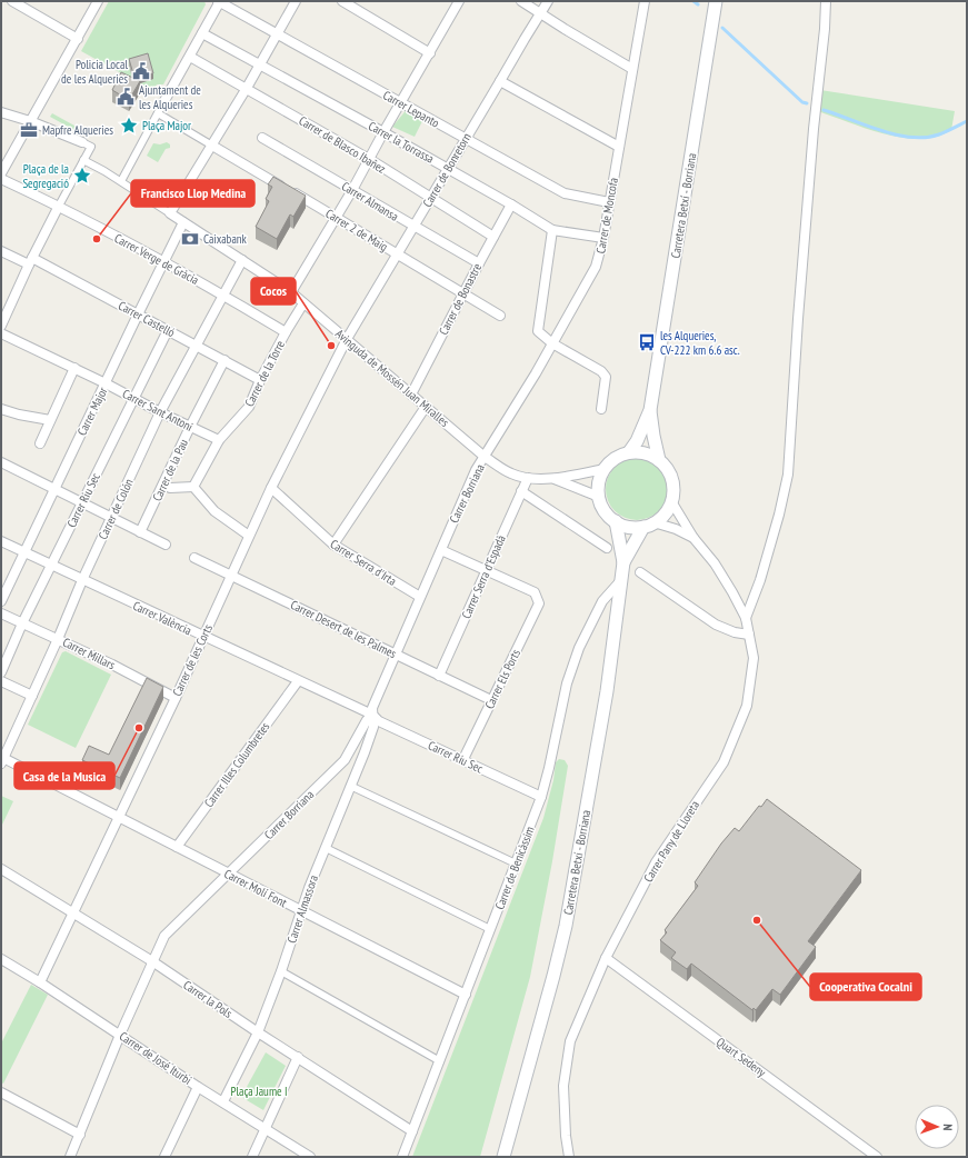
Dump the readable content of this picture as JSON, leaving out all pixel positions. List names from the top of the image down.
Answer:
{
  "streets": {
    "main road": ["Carretera Betxí - Borriana"],
    "street": [
      "Carrer Lepanto",
      "Carrer la Torrassa",
      "Carrer de Blasco Ibañez",
      "Carrer de Bonretorn",
      "Carrer Almansa",
      "Carrer de Moncofa",
      "Carrer 2 de Maig",
      "Carrer Verge de Gràcia",
      "Carrer de Bonastre",
      "Carrer Castelló",
      "Carrer de la Torre",
      "Avinguda de Mossén Juan Miralles",
      "Carrer Sant Antoni",
      "Carrer Major",
      "Carrer de la Pau",
      "Carrer Borriana",
      "Carrer Riu Sec",
      "Carrer de Colón",
      "Carrer Serra d'Irta",
      "Carrer Serra d'Espadà",
      "Carrer València",
      "Carrer Desert de les Palmes",
      "Carrer Millars",
      "Carrer de les Corts",
      "Carrer Els Ports",
      "Carrer Illes Columbretes",
      "Carrer Pany de Lloreta",
      "Carrer de Benicàssim",
      "Carrer Molí Font",
      "Carrer Almassora",
      "Carrer la Pols",
      "Quart Sedeny",
      "Carrer de José Iturbi"
    ]
  },
  "crossings": [
    ["Carrer Lepanto", "Carrer de Bonretorn"],
    ["Carrer Lepanto", "Carrer de Moncofa"],
    ["Carrer la Torrassa", "Carrer de Bonretorn"],
    ["Carrer la Torrassa", "Carrer de Moncofa"],
    ["Carrer la Torrassa", "Carrer de Bonastre"],
    ["Carrer de Blasco Ibañez", "Carrer de Bonretorn"],
    ["Carrer de Blasco Ibañez", "Carrer de Bonastre"],
    ["Carrer de Bonretorn", "Carrer Almansa"],
    ["Carrer de Bonretorn", "Carrer 2 de Maig"],
    ["Carrer de Bonretorn", "Avinguda de Mossén Juan Miralles"],
    ["Carrer de Bonretorn", "Carrer de les Corts"],
    ["Carrer Almansa", "Carrer de Bonastre"],
    ["Carretera Betxí - Borriana", "Avinguda de Mossén Juan Miralles"],
    ["Carretera Betxí - Borriana", "Carrer Pany de Lloreta"],
    ["Carretera Betxí - Borriana", "Carrer de Benicàssim"],
    ["Carrer de Moncofa", "Avinguda de Mossén Juan Miralles"],
    ["Carrer de Moncofa", "Carrer Borriana"],
    ["Carrer 2 de Maig", "Carrer de Bonastre"],
    ["Carrer Verge de Gràcia", "Carrer de la Torre"],
    ["Carrer Verge de Gràcia", "Carrer Major"],
    ["Carrer Verge de Gràcia", "Carrer de Colón"],
    ["Carrer de Bonastre", "Avinguda de Mossén Juan Miralles"],
    ["Carrer Castelló", "Carrer de la Torre"],
    ["Carrer Castelló", "Carrer Major"],
    ["Carrer Castelló", "Carrer de la Pau"],
    ["Carrer Castelló", "Carrer Riu Sec"],
    ["Carrer Castelló", "Carrer de Colón"],
    ["Carrer de la Torre", "Avinguda de Mossén Juan Miralles"],
    ["Carrer de la Torre", "Carrer Sant Antoni"],
    ["Avinguda de Mossén Juan Miralles", "Carrer Major"],
    ["Avinguda de Mossén Juan Miralles", "Carrer Borriana"],
    ["Avinguda de Mossén Juan Miralles", "Carrer de Colón"],
    ["Avinguda de Mossén Juan Miralles", "Carrer Serra d'Espadà"],
    ["Avinguda de Mossén Juan Miralles", "Carrer de les Corts"],
    ["Avinguda de Mossén Juan Miralles", "Carrer Pany de Lloreta"],
    ["Carrer Sant Antoni", "Carrer Major"],
    ["Carrer Sant Antoni", "Carrer de la Pau"],
    ["Carrer Sant Antoni", "Carrer Riu Sec"],
    ["Carrer Sant Antoni", "Carrer de Colón"],
    ["Carrer Major", "Carrer València"],
    ["Carrer Borriana", "Carrer Riu Sec"],
    ["Carrer Borriana", "Carrer Serra d'Irta"],
    ["Carrer Borriana", "Carrer València"],
    ["Carrer Borriana", "Carrer Desert de les Palmes"],
    ["Carrer Borriana", "Carrer Molí Font"],
    ["Carrer Borriana", "Carrer Almassora"],
    ["Carrer Borriana", "Carrer la Pols"],
    ["Carrer Borriana", "Carrer de José Iturbi"],
    ["Carrer Riu Sec", "Carrer València"],
    ["Carrer Riu Sec", "Carrer Millars"],
    ["Carrer Riu Sec", "Carrer Els Ports"],
    ["Carrer Riu Sec", "Carrer de Benicàssim"],
    ["Carrer Riu Sec", "Carrer Almassora"],
    ["Carrer de Colón", "Carrer València"],
    ["Carrer de Colón", "Carrer Millars"],
    ["Carrer de Colón", "Carrer Molí Font"],
    ["Carrer Serra d'Irta", "Carrer de les Corts"],
    ["Carrer Serra d'Espadà", "Carrer Desert de les Palmes"],
    ["Carrer Serra d'Espadà", "Carrer Els Ports"],
    ["Carrer València", "Carrer de les Corts"],
    ["Carrer València", "Carrer Illes Columbretes"],
    ["Carrer València", "Carrer Almassora"],
    ["Carrer Desert de les Palmes", "Carrer de les Corts"],
    ["Carrer Desert de les Palmes", "Carrer Els Ports"],
    ["Carrer Millars", "Carrer de les Corts"],
    ["Carrer de les Corts", "Carrer Molí Font"],
    ["Carrer de les Corts", "Carrer la Pols"],
    ["Carrer de les Corts", "Carrer de José Iturbi"],
    ["Carrer Illes Columbretes", "Carrer Molí Font"],
    ["Carrer Pany de Lloreta", "Quart Sedeny"],
    ["Carrer de Benicàssim", "Carrer Molí Font"],
    ["Carrer de Benicàssim", "Carrer la Pols"],
    ["Carrer Molí Font", "Carrer Almassora"],
    ["Carrer Almassora", "Carrer la Pols"],
    ["Carrer Almassora", "Carrer de José Iturbi"]
  ],
  "parks": ["Plaça Jaume I"],
  "places": {
    "public building": ["Policia Local de les Alqueries", "Ajuntament de les Alqueries"],
    "place": ["Plaça Major", "Plaça de la Segregació"],
    "office": ["Mapfre Alqueries"],
    "other": [
      "Francisco Llop Medina",
      "Cocos",
      "Casa de la Musica",
      "Cooperativa Cocalni"
    ],
    "bank": ["Caixabank"],
    "bus stop": ["les Alqueries, CV-222 km 6.6 asc."]
  },
  "north": "right"
}
